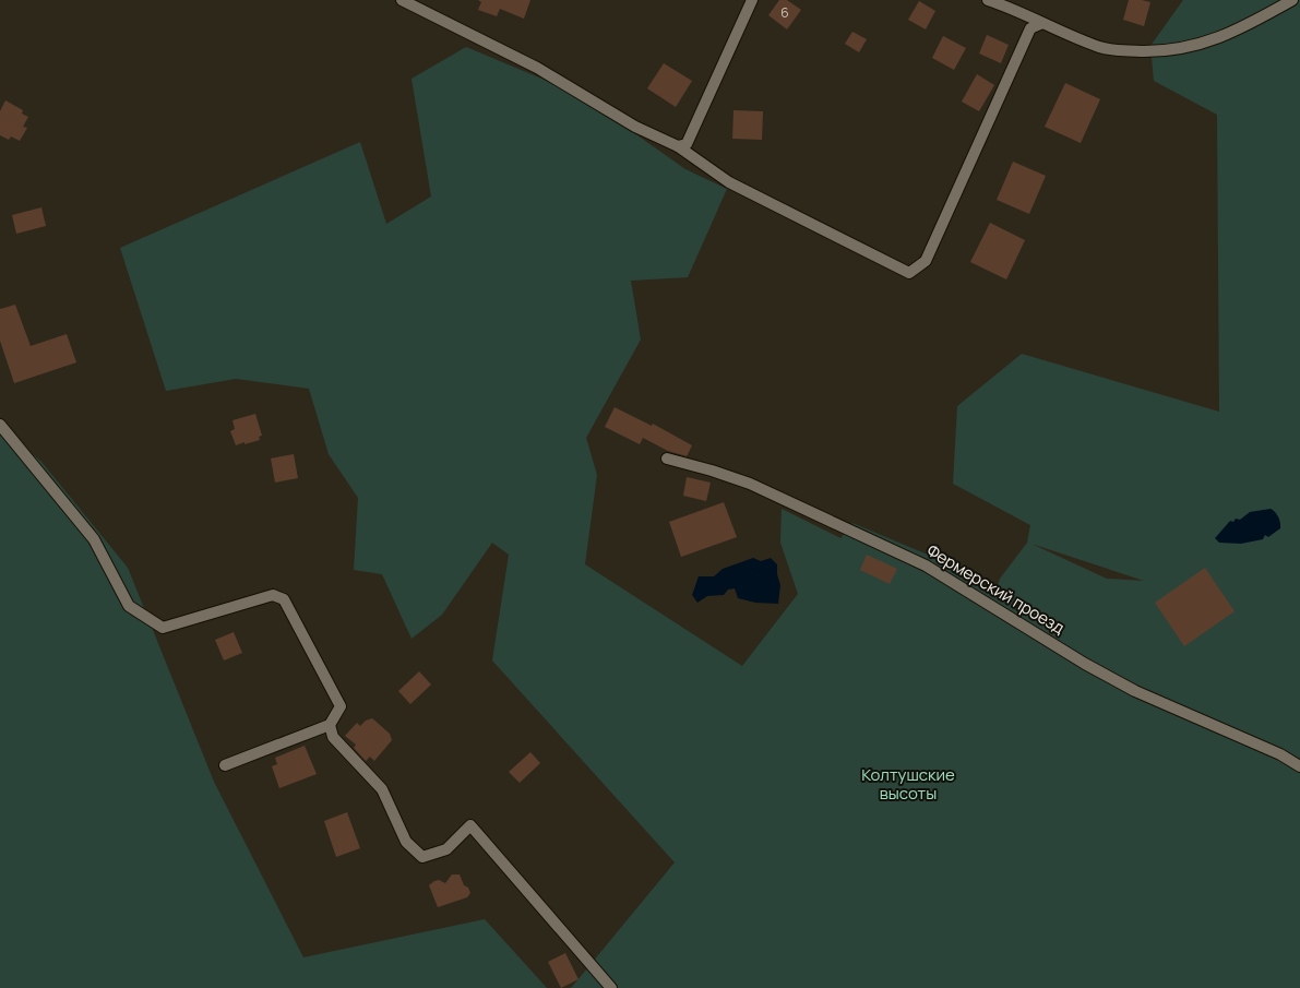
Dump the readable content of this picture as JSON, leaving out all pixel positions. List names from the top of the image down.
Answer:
{
  "streets": {
    "street": ["Фермерский проезд"]
  },
  "parks": ["Колтушские высоты"],
  "house_numbers": ["6"]
}
